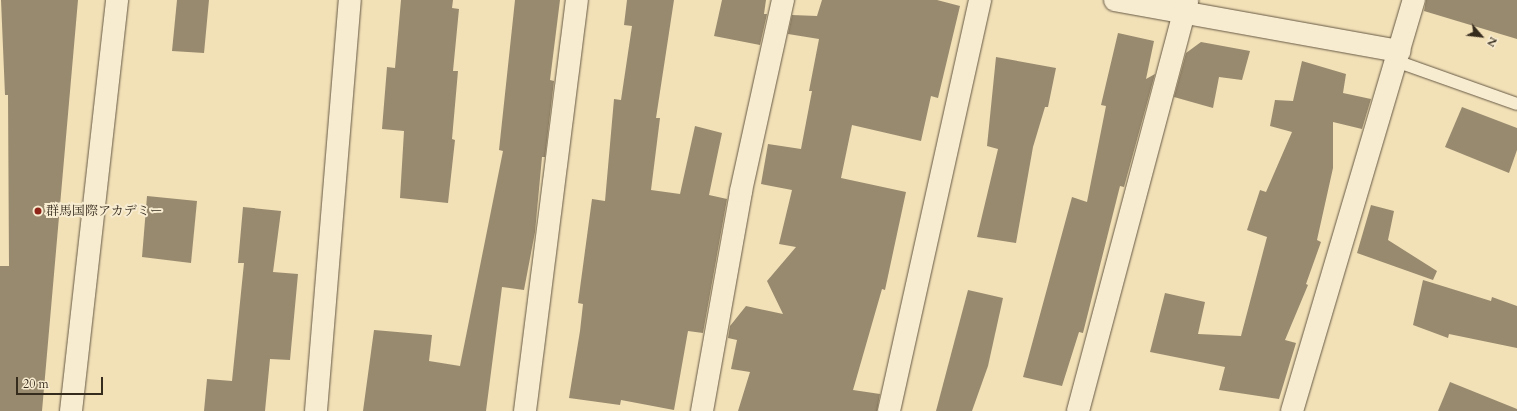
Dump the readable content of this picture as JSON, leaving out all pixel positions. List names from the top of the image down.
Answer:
{
  "places": ["群馬国際アカデミー"],
  "scale_bar": "20 m",
  "north": "bottom right"
}
